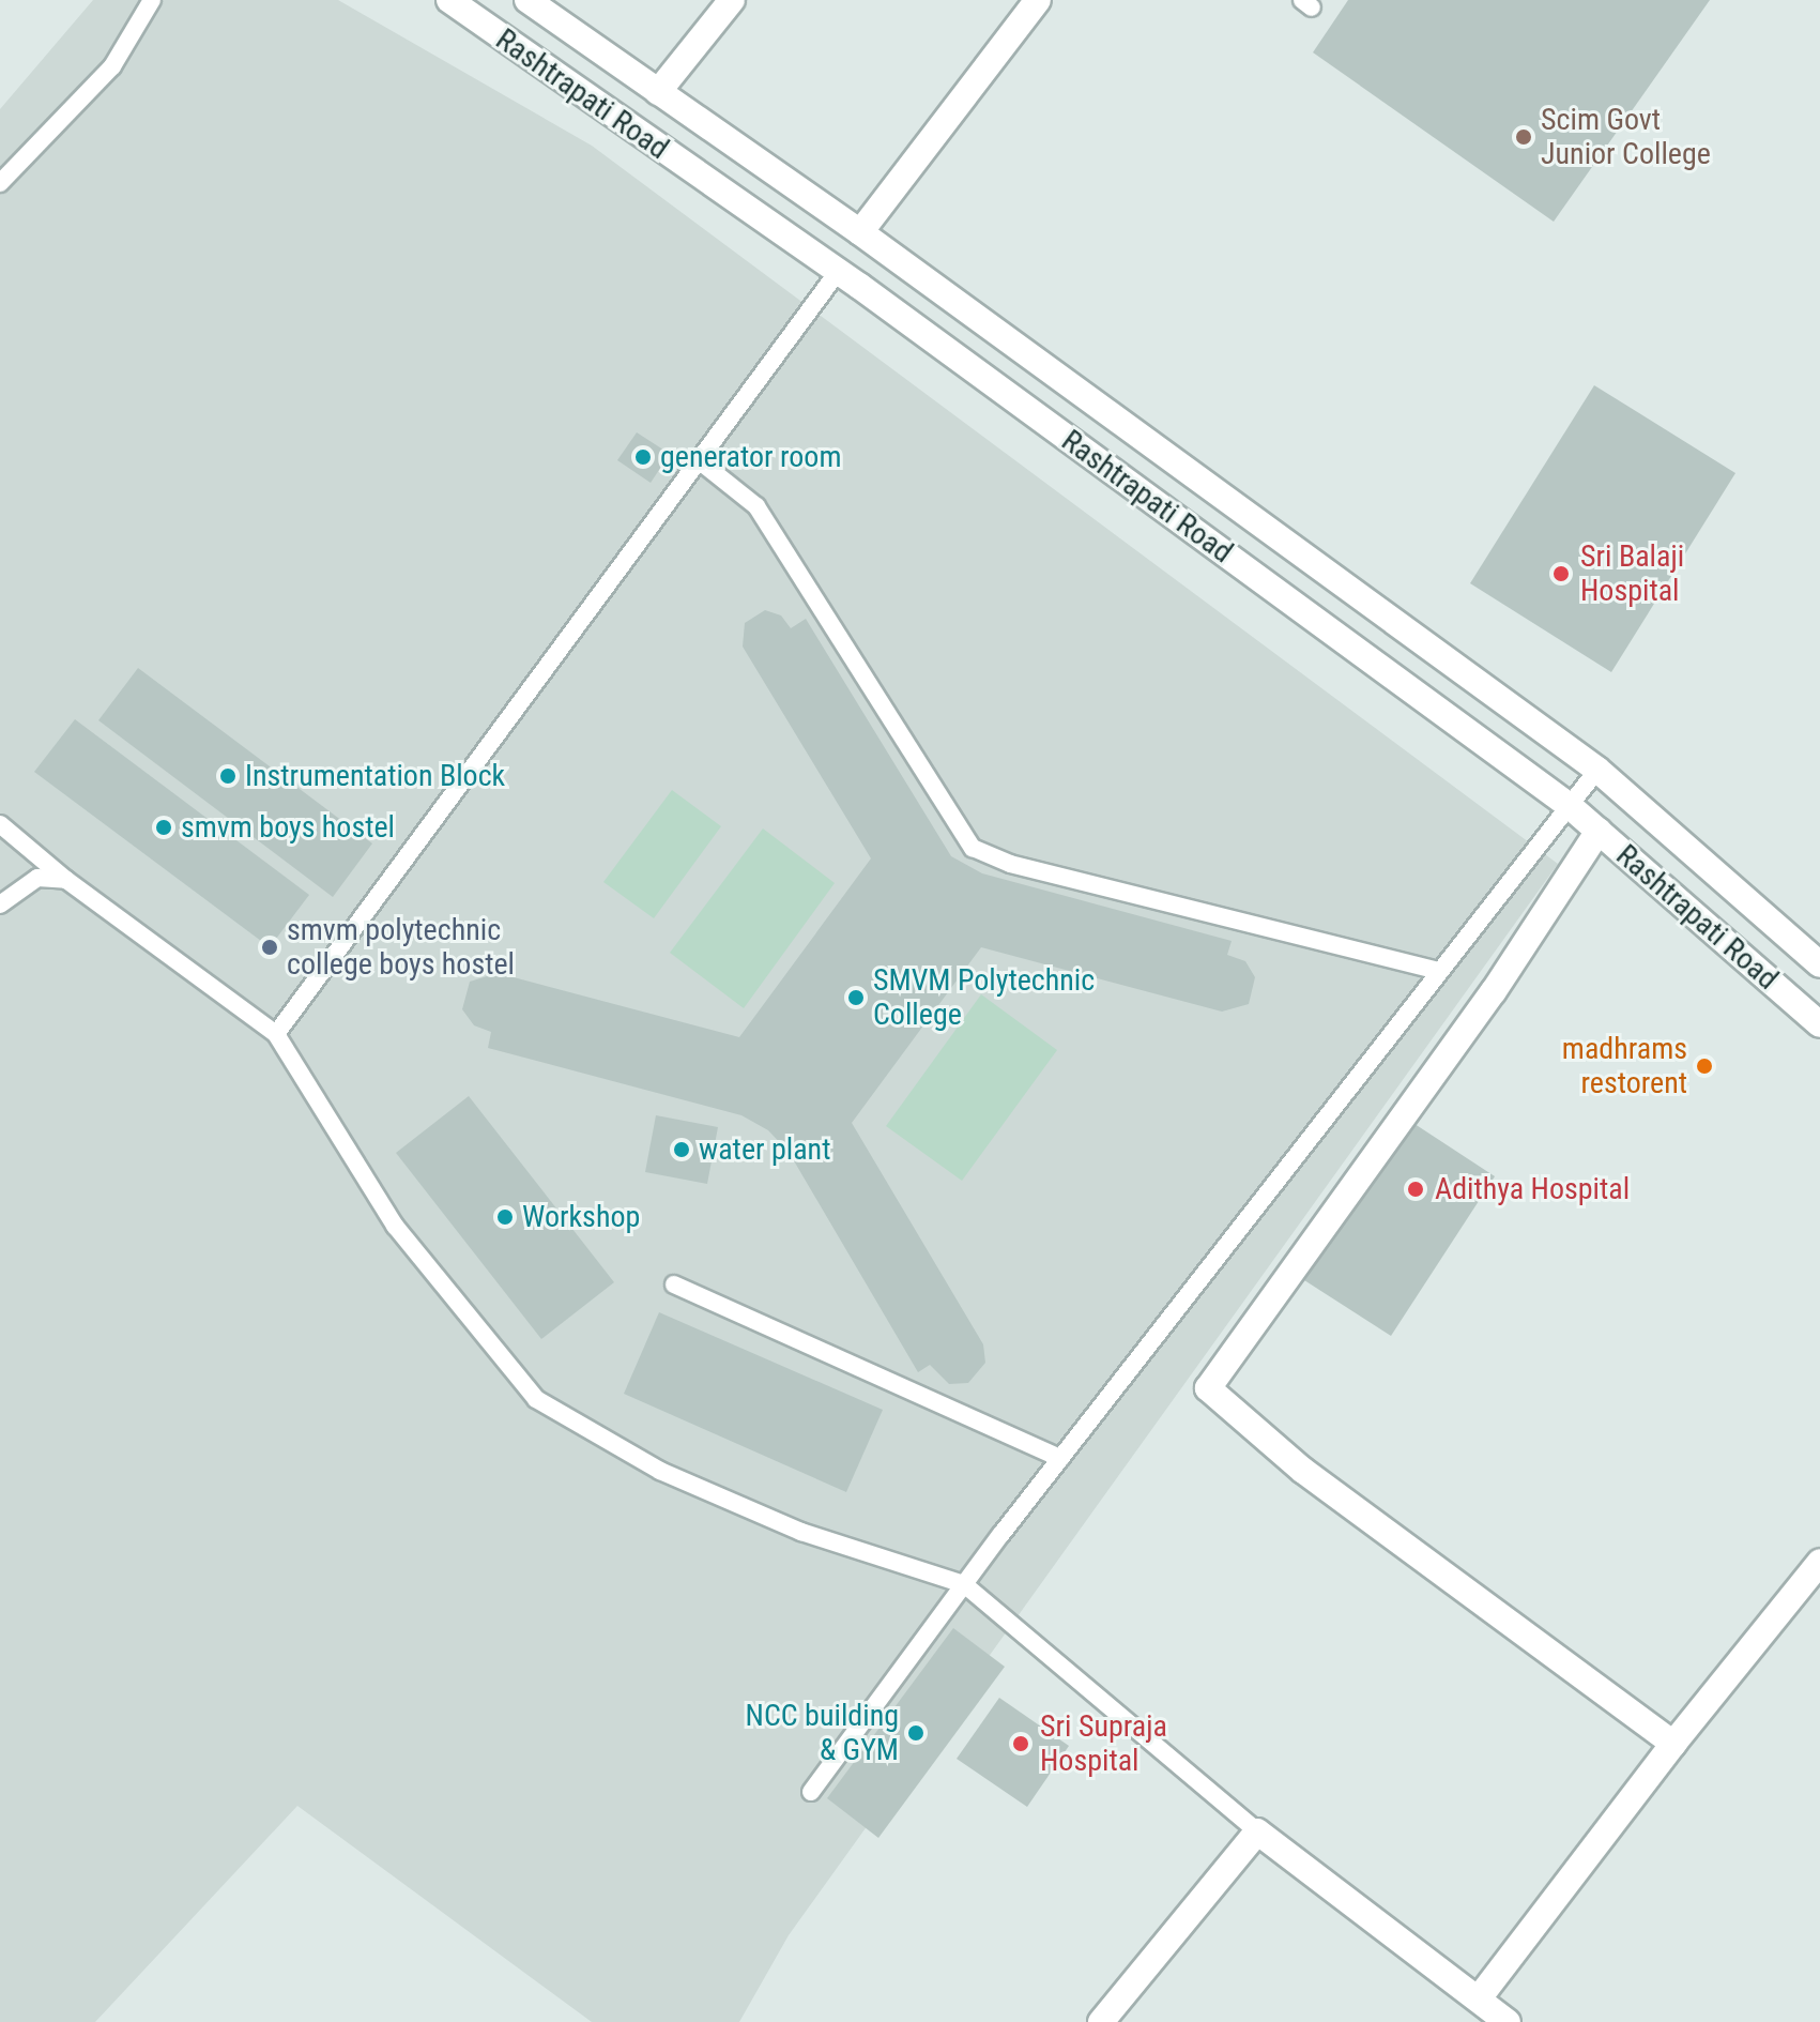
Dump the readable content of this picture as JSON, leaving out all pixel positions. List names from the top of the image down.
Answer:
{
  "streets": {
    "street": ["Rashtrapati Road"]
  },
  "places": [
    "Scim Govt Junior College",
    "generator room",
    "Sri Balaji Hospital",
    "Instrumentation Block",
    "smvm boys hostel",
    "smvm polytechnic college boys hostel",
    "SMVM Polytechnic College",
    "madhrams restorent",
    "water plant",
    "Adithya Hospital",
    "Workshop",
    "NCC building & GYM",
    "Sri Supraja Hospital"
  ]
}
